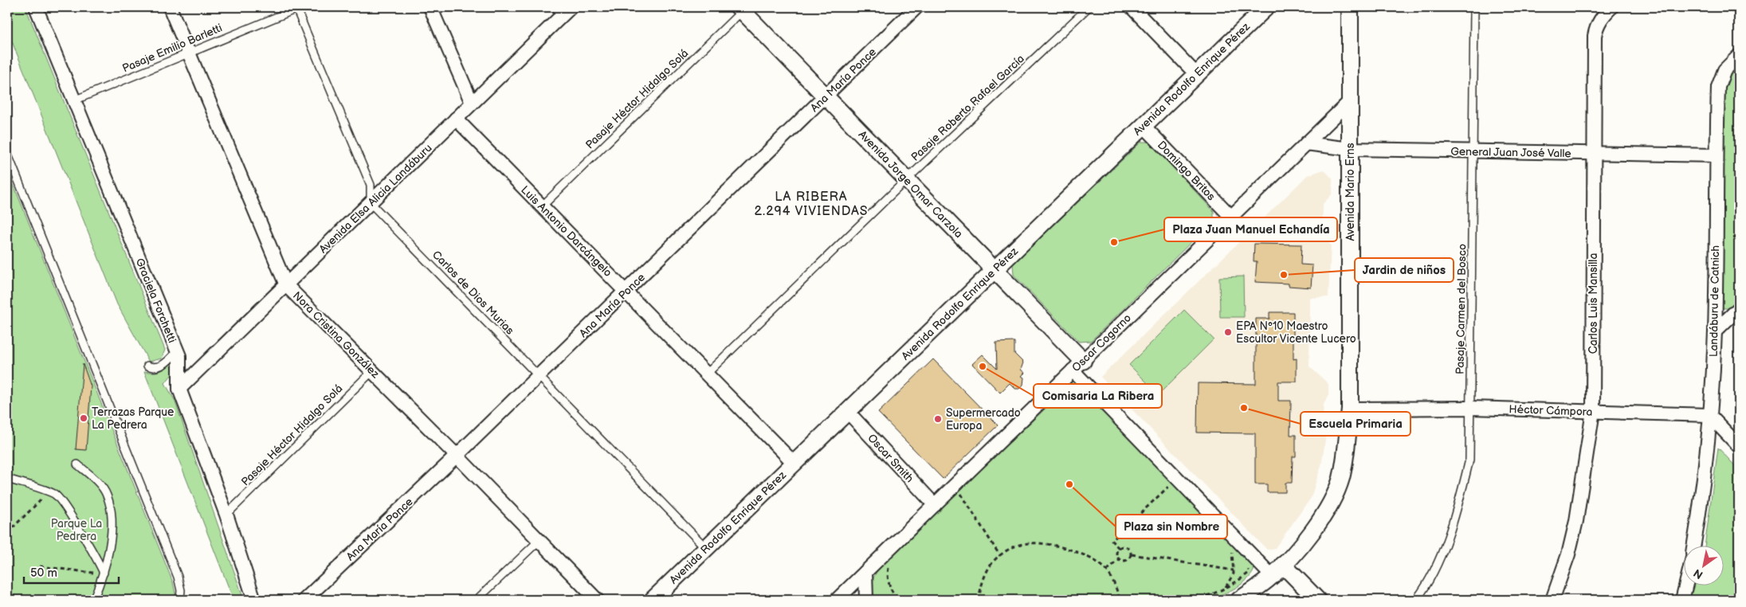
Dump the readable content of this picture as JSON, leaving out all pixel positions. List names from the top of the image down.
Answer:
{
  "streets": {
    "street": [
      "Avenida Rodolfo Enrique Pérez",
      "Ana María Ponce",
      "General Juan José Valle",
      "Domingo Britos",
      "Avenida Jorge Omar Carzola",
      "Avenida Mario Erns",
      "Avenida Elsa Alicia Landáburu",
      "Luis Antonio Darcángelo",
      "Graciela Forchetti",
      "Landáburu de Catnich",
      "Carlos Luis Mansilla",
      "Nora Cristina González",
      "Oscar Cogorno",
      "Héctor Cámpora",
      "Oscar Smith"
    ],
    "lane": [
      "Pasaje Emilio Barletti",
      "Pasaje Héctor Hidalgo Solá",
      "Pasaje Roberto Rafael García",
      "Carlos de Dios Murias",
      "Pasaje Carmen del Bosco"
    ]
  },
  "crossings": [
    ["Pasaje Emilio Barletti", "Graciela Forchetti"],
    ["Pasaje Emilio Barletti", "Nora Cristina González"],
    ["Avenida Rodolfo Enrique Pérez", "Domingo Britos"],
    ["Avenida Rodolfo Enrique Pérez", "Avenida Jorge Omar Carzola"],
    ["Avenida Rodolfo Enrique Pérez", "Luis Antonio Darcángelo"],
    ["Avenida Rodolfo Enrique Pérez", "Carlos de Dios Murias"],
    ["Avenida Rodolfo Enrique Pérez", "Oscar Smith"],
    ["Ana María Ponce", "Avenida Jorge Omar Carzola"],
    ["Ana María Ponce", "Luis Antonio Darcángelo"],
    ["Ana María Ponce", "Carlos de Dios Murias"],
    ["Ana María Ponce", "Nora Cristina González"],
    ["Pasaje Héctor Hidalgo Solá", "Avenida Jorge Omar Carzola"],
    ["Pasaje Héctor Hidalgo Solá", "Luis Antonio Darcángelo"],
    ["Pasaje Héctor Hidalgo Solá", "Graciela Forchetti"],
    ["Pasaje Héctor Hidalgo Solá", "Nora Cristina González"],
    ["Pasaje Roberto Rafael García", "Avenida Jorge Omar Carzola"],
    ["Pasaje Roberto Rafael García", "Luis Antonio Darcángelo"],
    ["General Juan José Valle", "Avenida Mario Erns"],
    ["General Juan José Valle", "Landáburu de Catnich"],
    ["General Juan José Valle", "Carlos Luis Mansilla"],
    ["General Juan José Valle", "Pasaje Carmen del Bosco"],
    ["General Juan José Valle", "Oscar Cogorno"],
    ["Domingo Britos", "Oscar Cogorno"],
    ["Avenida Jorge Omar Carzola", "Avenida Mario Erns"],
    ["Avenida Jorge Omar Carzola", "Oscar Cogorno"],
    ["Avenida Mario Erns", "Oscar Cogorno"],
    ["Avenida Mario Erns", "Héctor Cámpora"],
    ["Avenida Elsa Alicia Landáburu", "Luis Antonio Darcángelo"],
    ["Avenida Elsa Alicia Landáburu", "Carlos de Dios Murias"],
    ["Avenida Elsa Alicia Landáburu", "Graciela Forchetti"],
    ["Avenida Elsa Alicia Landáburu", "Nora Cristina González"],
    ["Landáburu de Catnich", "Héctor Cámpora"],
    ["Carlos Luis Mansilla", "Héctor Cámpora"],
    ["Pasaje Carmen del Bosco", "Héctor Cámpora"],
    ["Oscar Cogorno", "Oscar Smith"]
  ],
  "districts": ["LA RIBERA 2.294 VIVIENDAS"],
  "parks": ["Parque La Pedrera"],
  "places": [
    "Plaza Juan Manuel Echandía",
    "Jardin de niños",
    "EPA Nº10 Maestro Escultor Vicente Lucero",
    "Comisaria La Ribera",
    "Escuela Primaria",
    "Terrazas Parque La Pedrera",
    "Supermercado Europa",
    "Plaza sin Nombre"
  ],
  "scale_bar": "50 m",
  "north": "bottom left"
}
